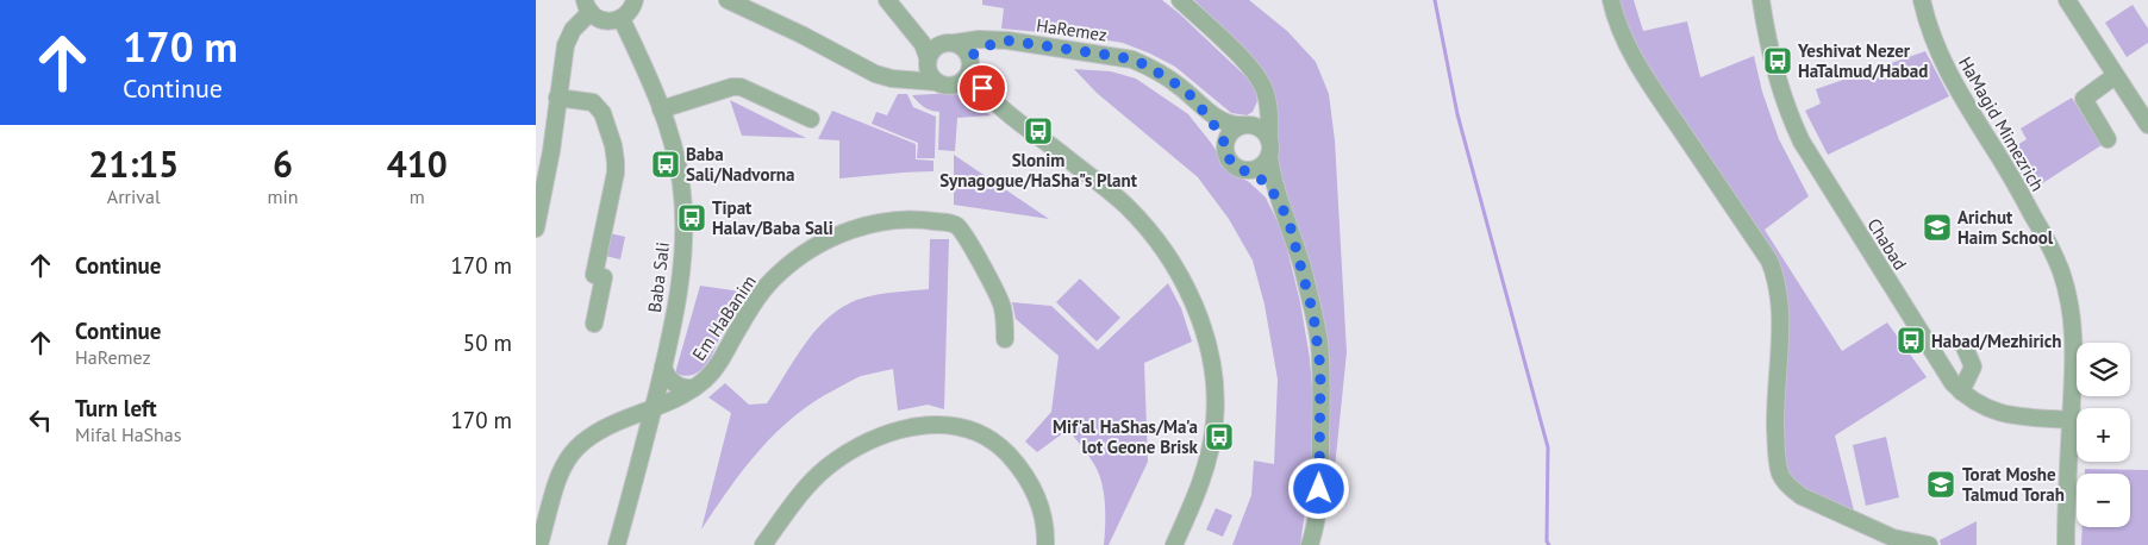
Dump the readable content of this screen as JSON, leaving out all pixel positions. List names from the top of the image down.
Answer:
{
  "streets": {
    "street": [
      "HaRemez",
      "HaMagid Mimezrich",
      "Chabad",
      "Baba Sali",
      "Em HaBanim"
    ]
  },
  "crossings": [
    ["HaMagid Mimezrich", "Chabad"],
    ["Baba Sali", "Em HaBanim"]
  ],
  "places": {
    "bus stop": [
      "Yeshivat Nezer HaTalmud/Habad",
      "Slonim Synagogue/HaSha\"s Plant",
      "Baba Sali/Nadvorna",
      "Tipat Halav/Baba Sali",
      "Habad/Mezhirich",
      "Mif'al HaShas/Ma'a lot Geone Brisk"
    ],
    "school or university": ["Arichut Haim School", "Torat Moshe Talmud Torah"]
  },
  "page": {
    "turn": ["170 m", "Continue"],
    "eta": [
      "21:15",
      "Arrival",
      "6",
      "min",
      "410",
      "m"
    ],
    "list": [
      {
        "name": "Continue",
        "value": "170 m"
      },
      {
        "name": "Continue",
        "note": "HaRemez",
        "value": "50 m"
      },
      {
        "name": "Turn left",
        "note": "Mifal HaShas",
        "value": "170 m"
      }
    ],
    "map_buttons": ["+", "−"]
  }
}
